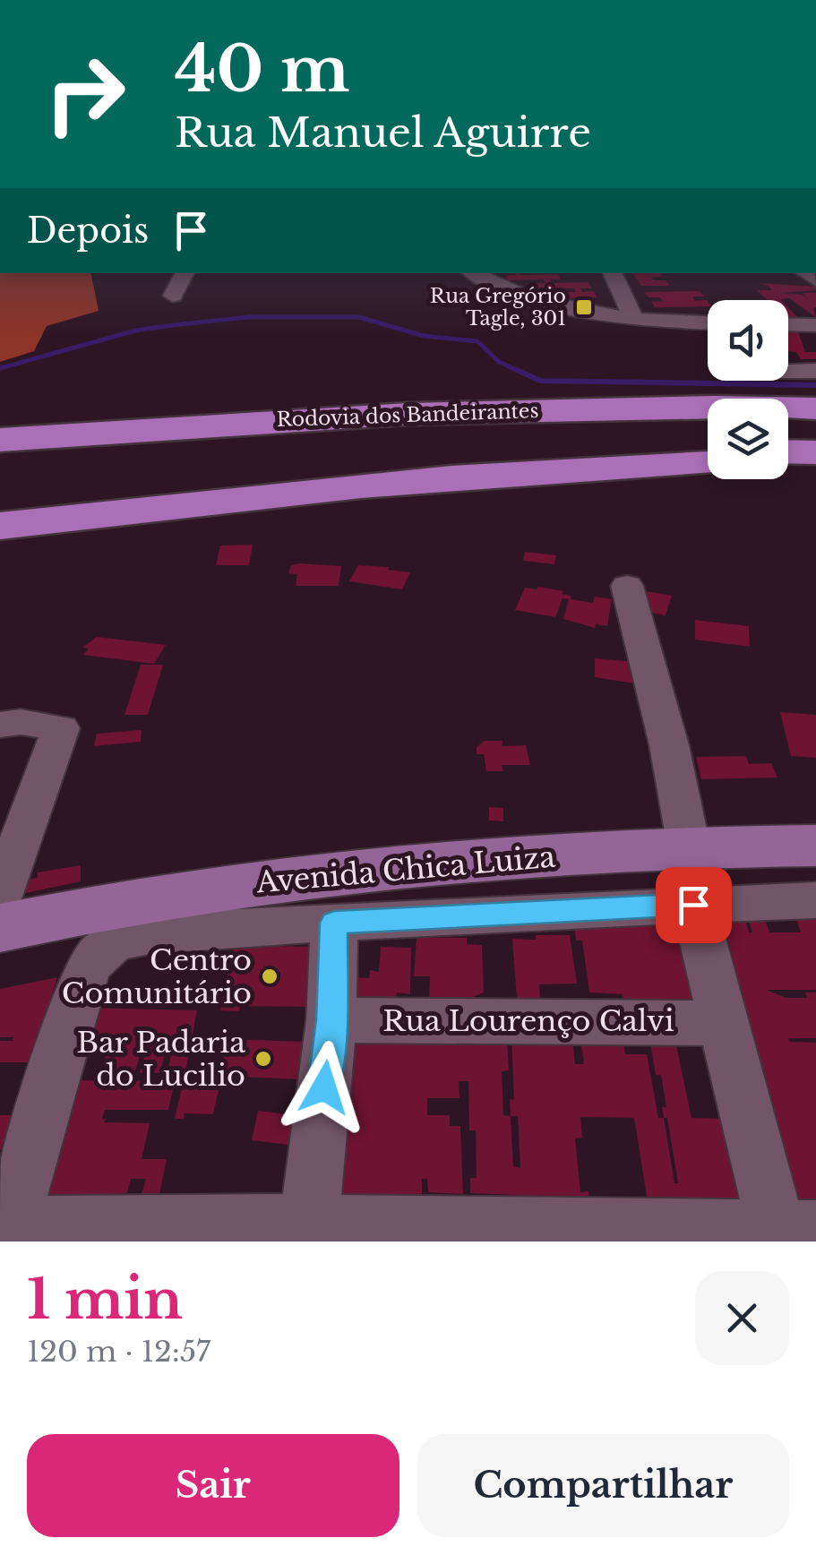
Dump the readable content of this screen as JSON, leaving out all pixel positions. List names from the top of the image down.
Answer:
{
  "streets": {
    "highway": ["Rodovia dos Bandeirantes"],
    "main road": ["Avenida Chica Luiza"],
    "street": ["Rua Lourenço Calvi"]
  },
  "places": {
    "transit": ["Rua Gregório Tagle, 301"],
    "other": ["Centro Comunitário", "Bar Padaria do Lucilio"]
  },
  "page": {
    "turn": ["40 m", "Rua Manuel Aguirre"],
    "then": "Depois",
    "heading": ["1 min", "120 m · 12:57"],
    "buttons": ["Sair", "Compartilhar"]
  }
}
